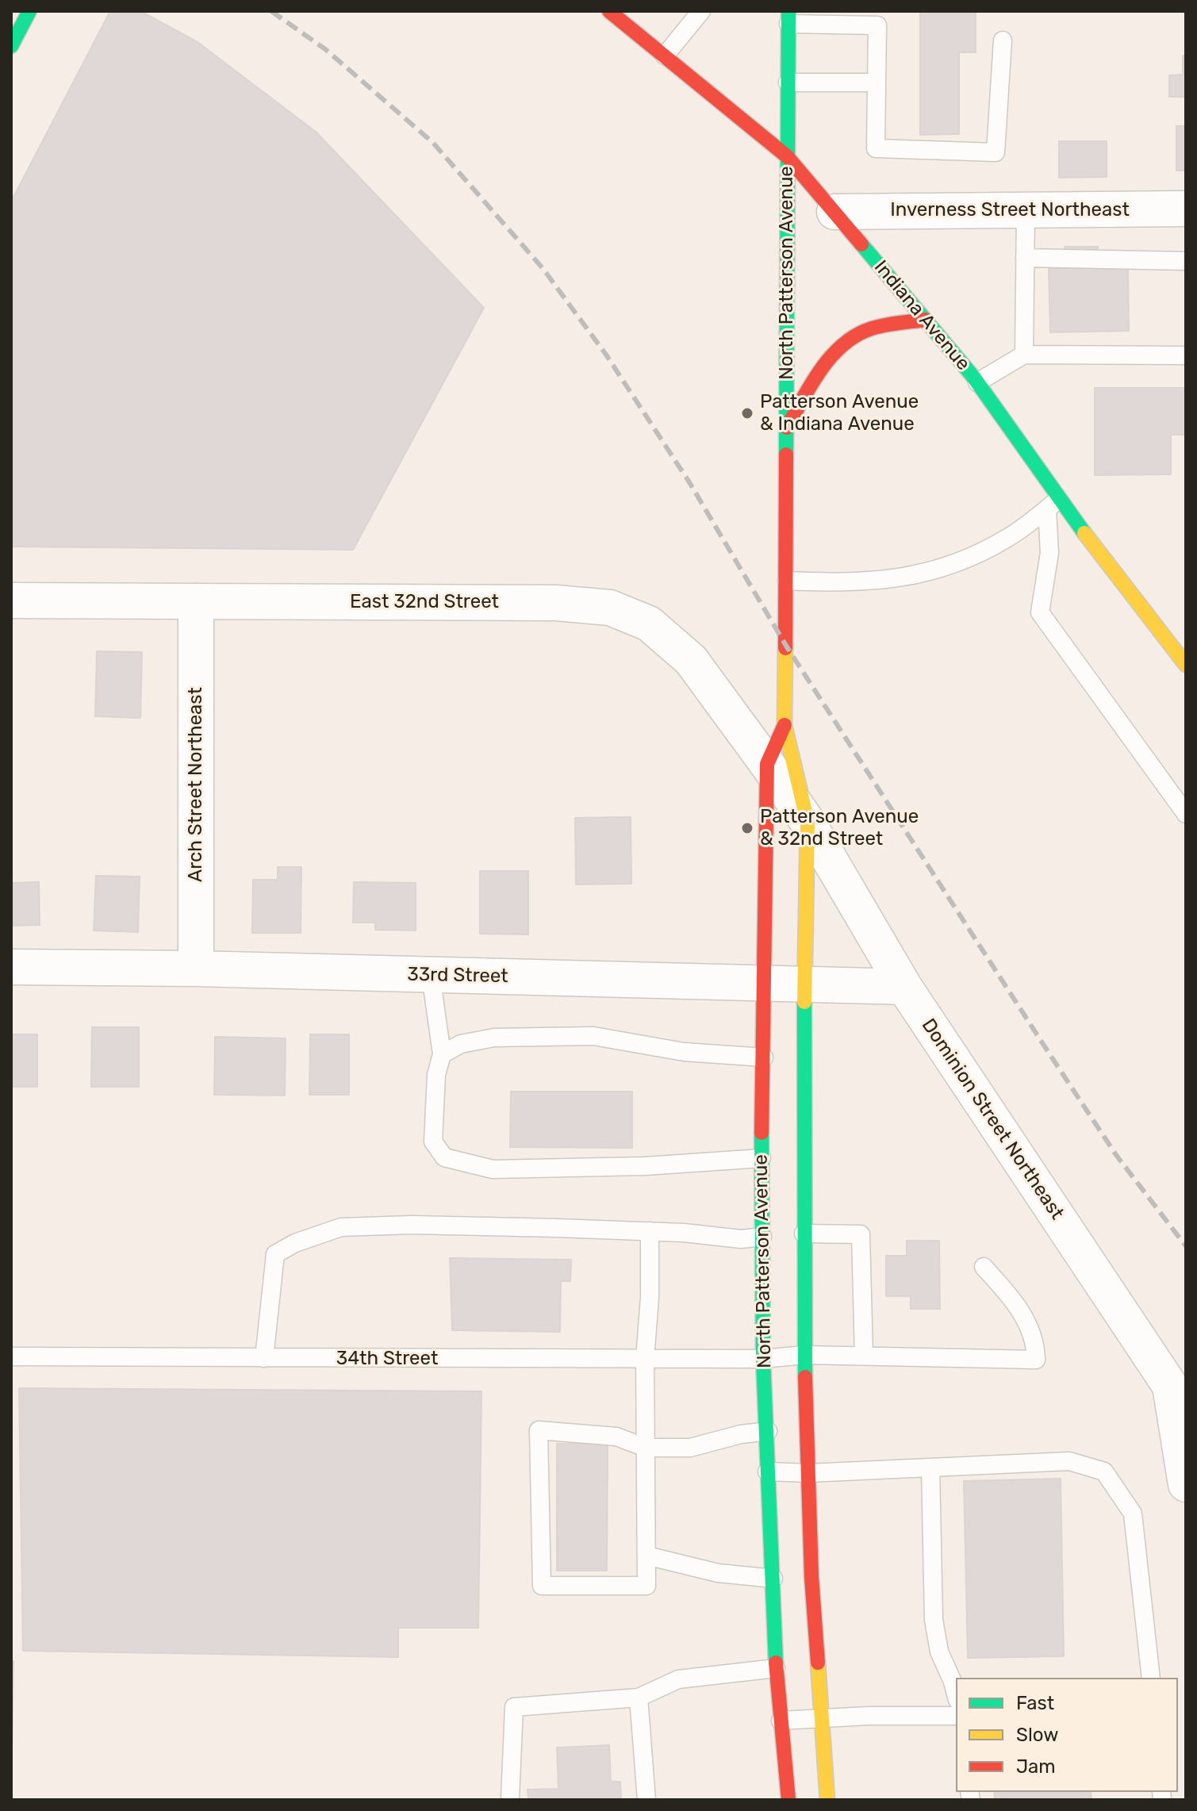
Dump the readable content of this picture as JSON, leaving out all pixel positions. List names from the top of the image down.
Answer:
{
  "streets": {
    "main road": ["North Patterson Avenue", "Indiana Avenue"],
    "street": [
      "Inverness Street Northeast",
      "East 32nd Street",
      "Arch Street Northeast",
      "33rd Street",
      "Dominion Street Northeast"
    ],
    "lane": ["34th Street"]
  },
  "crossings": [
    ["Inverness Street Northeast", "Indiana Avenue"],
    ["North Patterson Avenue", "Indiana Avenue"],
    ["North Patterson Avenue", "East 32nd Street"],
    ["North Patterson Avenue", "33rd Street"],
    ["North Patterson Avenue", "Dominion Street Northeast"],
    ["North Patterson Avenue", "34th Street"],
    ["East 32nd Street", "Arch Street Northeast"],
    ["East 32nd Street", "Dominion Street Northeast"],
    ["Arch Street Northeast", "33rd Street"],
    ["33rd Street", "Dominion Street Northeast"]
  ],
  "places": ["Patterson Avenue & Indiana Avenue", "Patterson Avenue & 32nd Street"],
  "legend": ["Fast", "Slow", "Jam"]
}
